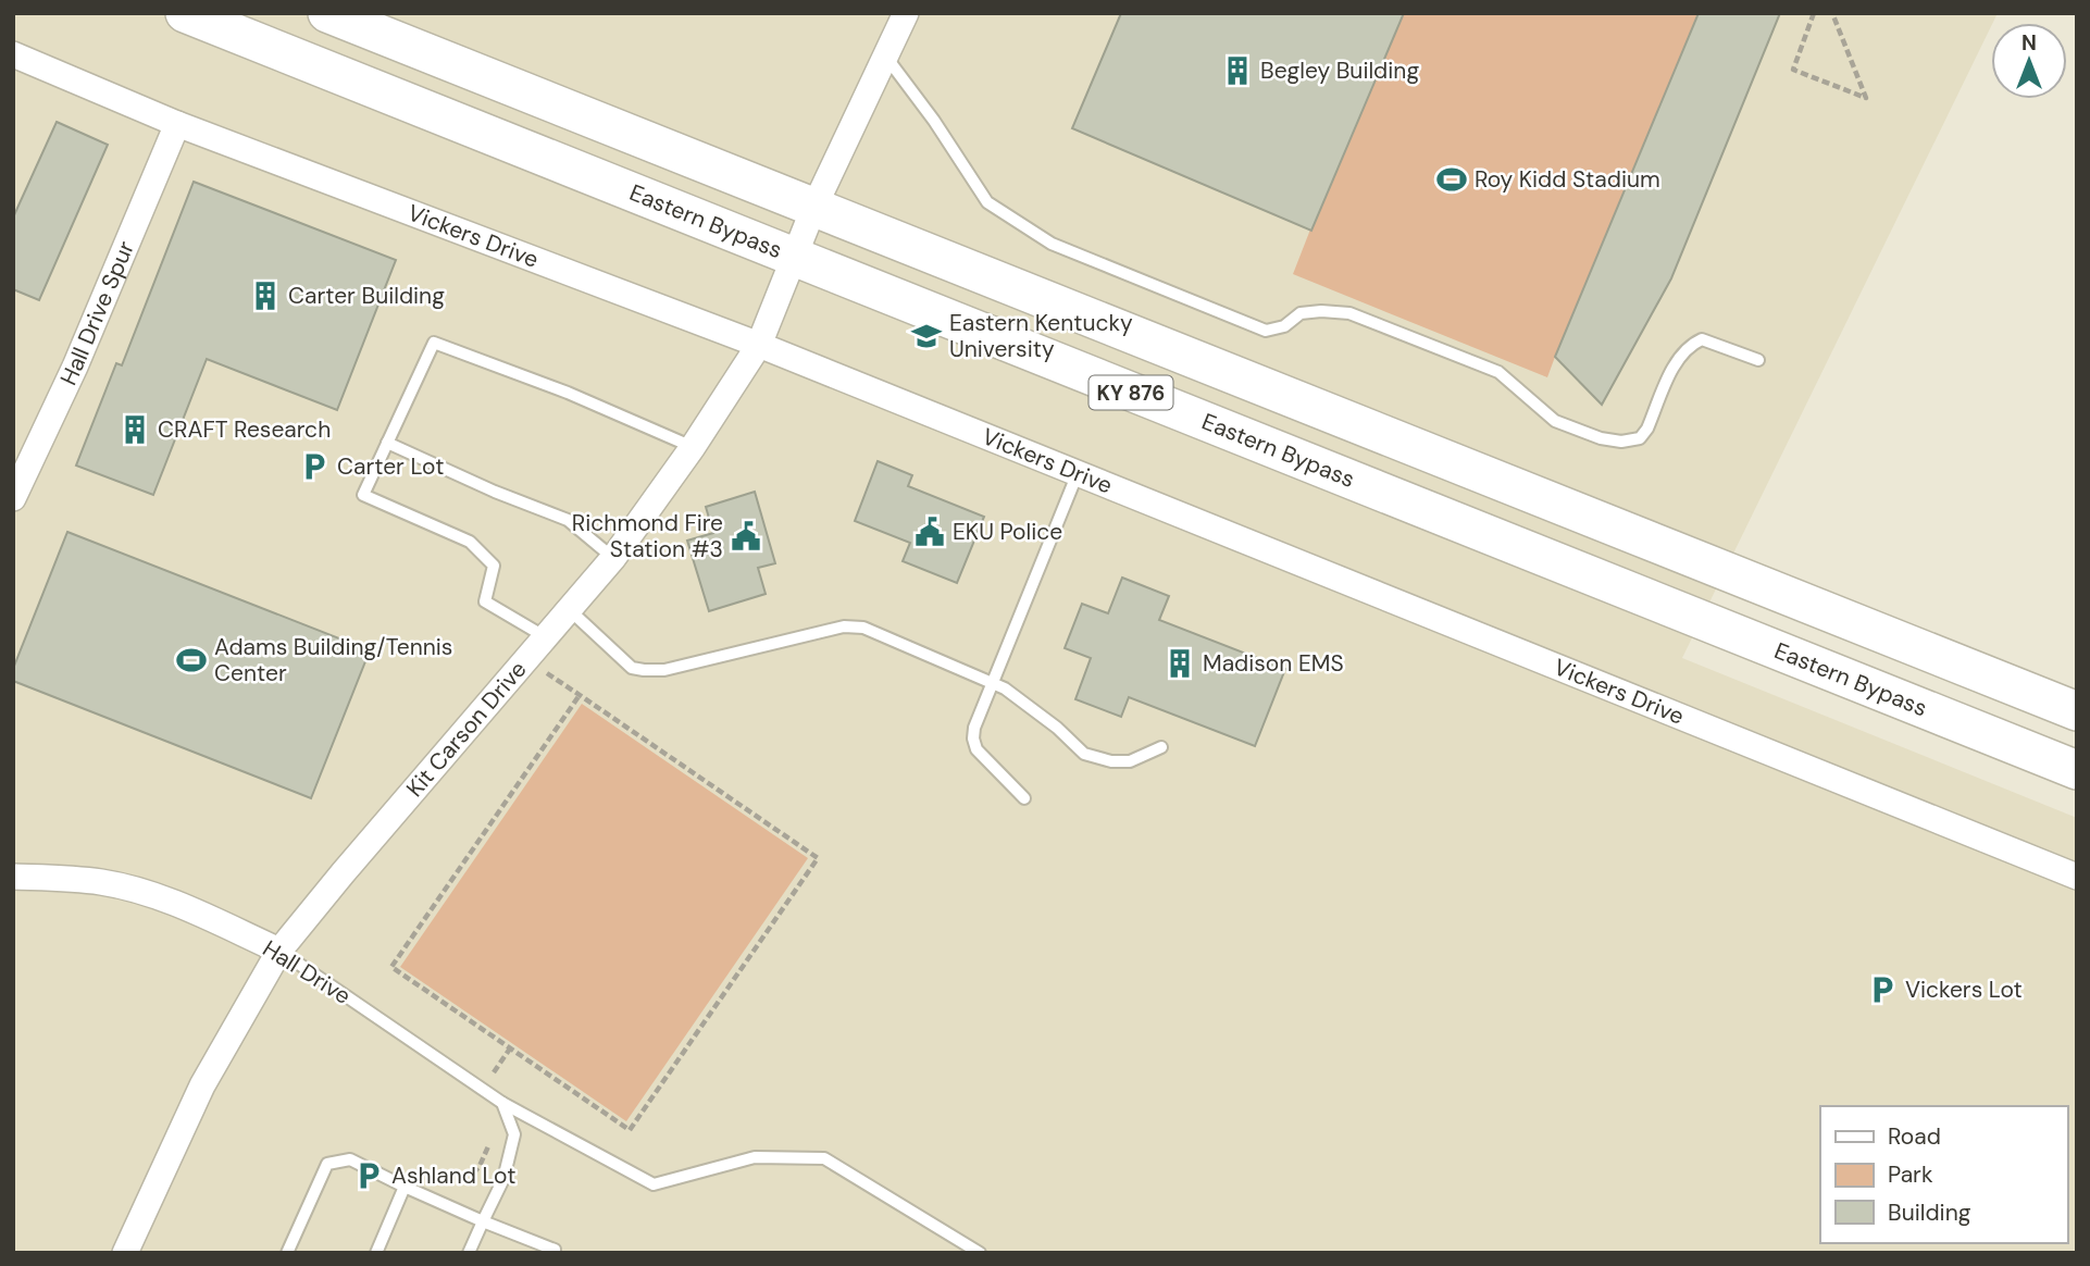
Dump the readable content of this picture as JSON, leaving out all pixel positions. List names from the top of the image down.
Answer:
{
  "streets": {
    "main road": ["Eastern Bypass", "KY 876"],
    "street": [
      "Vickers Drive",
      "Hall Drive Spur",
      "Kit Carson Drive",
      "Hall Drive"
    ]
  },
  "crossings": [
    ["Eastern Bypass", "Kit Carson Drive"],
    ["Vickers Drive", "Hall Drive Spur"],
    ["Vickers Drive", "Kit Carson Drive"],
    ["KY 876", "Kit Carson Drive"],
    ["Kit Carson Drive", "Hall Drive"]
  ],
  "places": {
    "building": [
      "Begley Building",
      "Carter Building",
      "CRAFT Research",
      "Madison EMS"
    ],
    "sports": ["Roy Kidd Stadium", "Adams Building/Tennis Center"],
    "school or university": ["Eastern Kentucky University"],
    "parking": ["Carter Lot", "Vickers Lot", "Ashland Lot"],
    "public building": ["EKU Police", "Richmond Fire Station #3"]
  },
  "legend": ["Road", "Park", "Building"],
  "north": "top"
}
